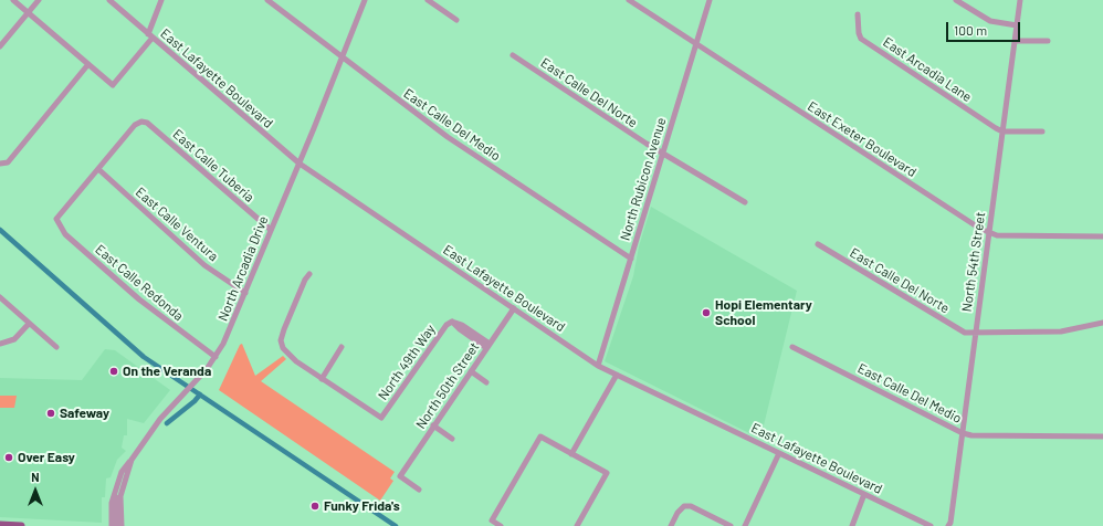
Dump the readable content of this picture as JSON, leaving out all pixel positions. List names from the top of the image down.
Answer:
{
  "streets": {
    "street": [
      "East Arcadia Lane",
      "East Lafayette Boulevard",
      "East Calle Del Norte",
      "East Calle Del Medio",
      "East Exeter Boulevard",
      "East Calle Tuberia",
      "North Rubicon Avenue",
      "East Calle Ventura",
      "North 54th Street",
      "North Arcadia Drive",
      "East Calle Redonda",
      "North 49th Way",
      "North 50th Street"
    ]
  },
  "crossings": [
    ["East Arcadia Lane", "North 54th Street"],
    ["East Lafayette Boulevard", "North Rubicon Avenue"],
    ["East Lafayette Boulevard", "North Arcadia Drive"],
    ["East Lafayette Boulevard", "North 50th Street"],
    ["East Calle Del Norte", "North Rubicon Avenue"],
    ["East Calle Del Norte", "North 54th Street"],
    ["East Calle Del Medio", "North Rubicon Avenue"],
    ["East Calle Del Medio", "North 54th Street"],
    ["East Calle Del Medio", "North Arcadia Drive"],
    ["East Exeter Boulevard", "North Rubicon Avenue"],
    ["East Exeter Boulevard", "North 54th Street"],
    ["East Calle Tuberia", "East Calle Ventura"],
    ["East Calle Tuberia", "North Arcadia Drive"],
    ["East Calle Tuberia", "East Calle Redonda"],
    ["East Calle Ventura", "North Arcadia Drive"],
    ["East Calle Ventura", "East Calle Redonda"],
    ["North Arcadia Drive", "East Calle Redonda"],
    ["North 49th Way", "North 50th Street"]
  ],
  "places": [
    "Hopi Elementary School",
    "On the Veranda",
    "Safeway",
    "Over Easy",
    "Funky Frida's"
  ],
  "scale_bar": "100 m",
  "north": "top"
}
